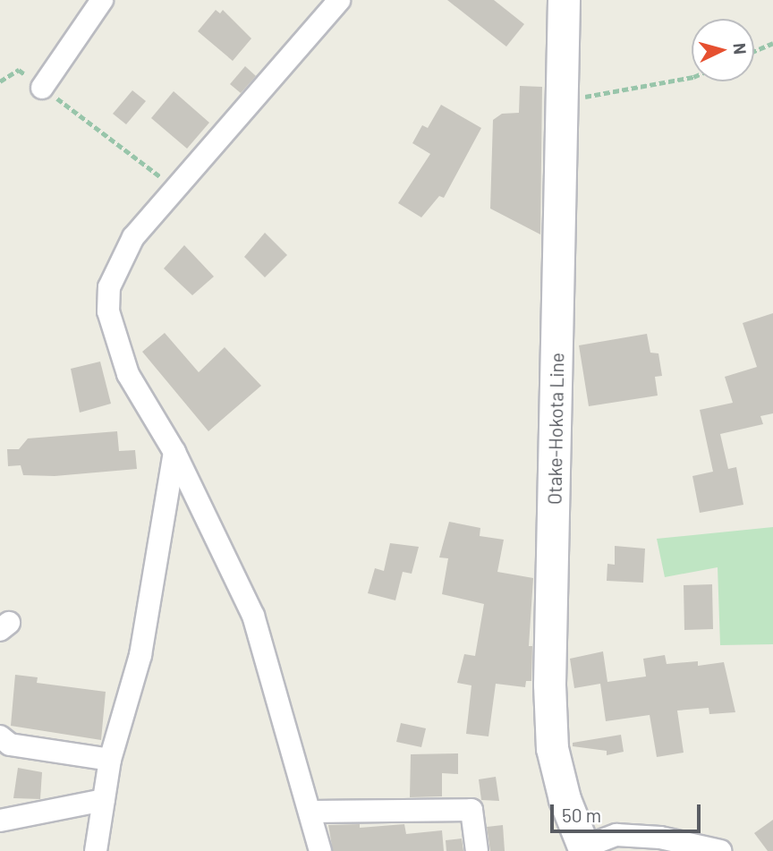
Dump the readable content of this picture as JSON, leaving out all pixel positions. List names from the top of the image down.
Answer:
{
  "streets": {
    "main road": ["Otake-Hokota Line"]
  },
  "scale_bar": "50 m",
  "north": "right"
}
